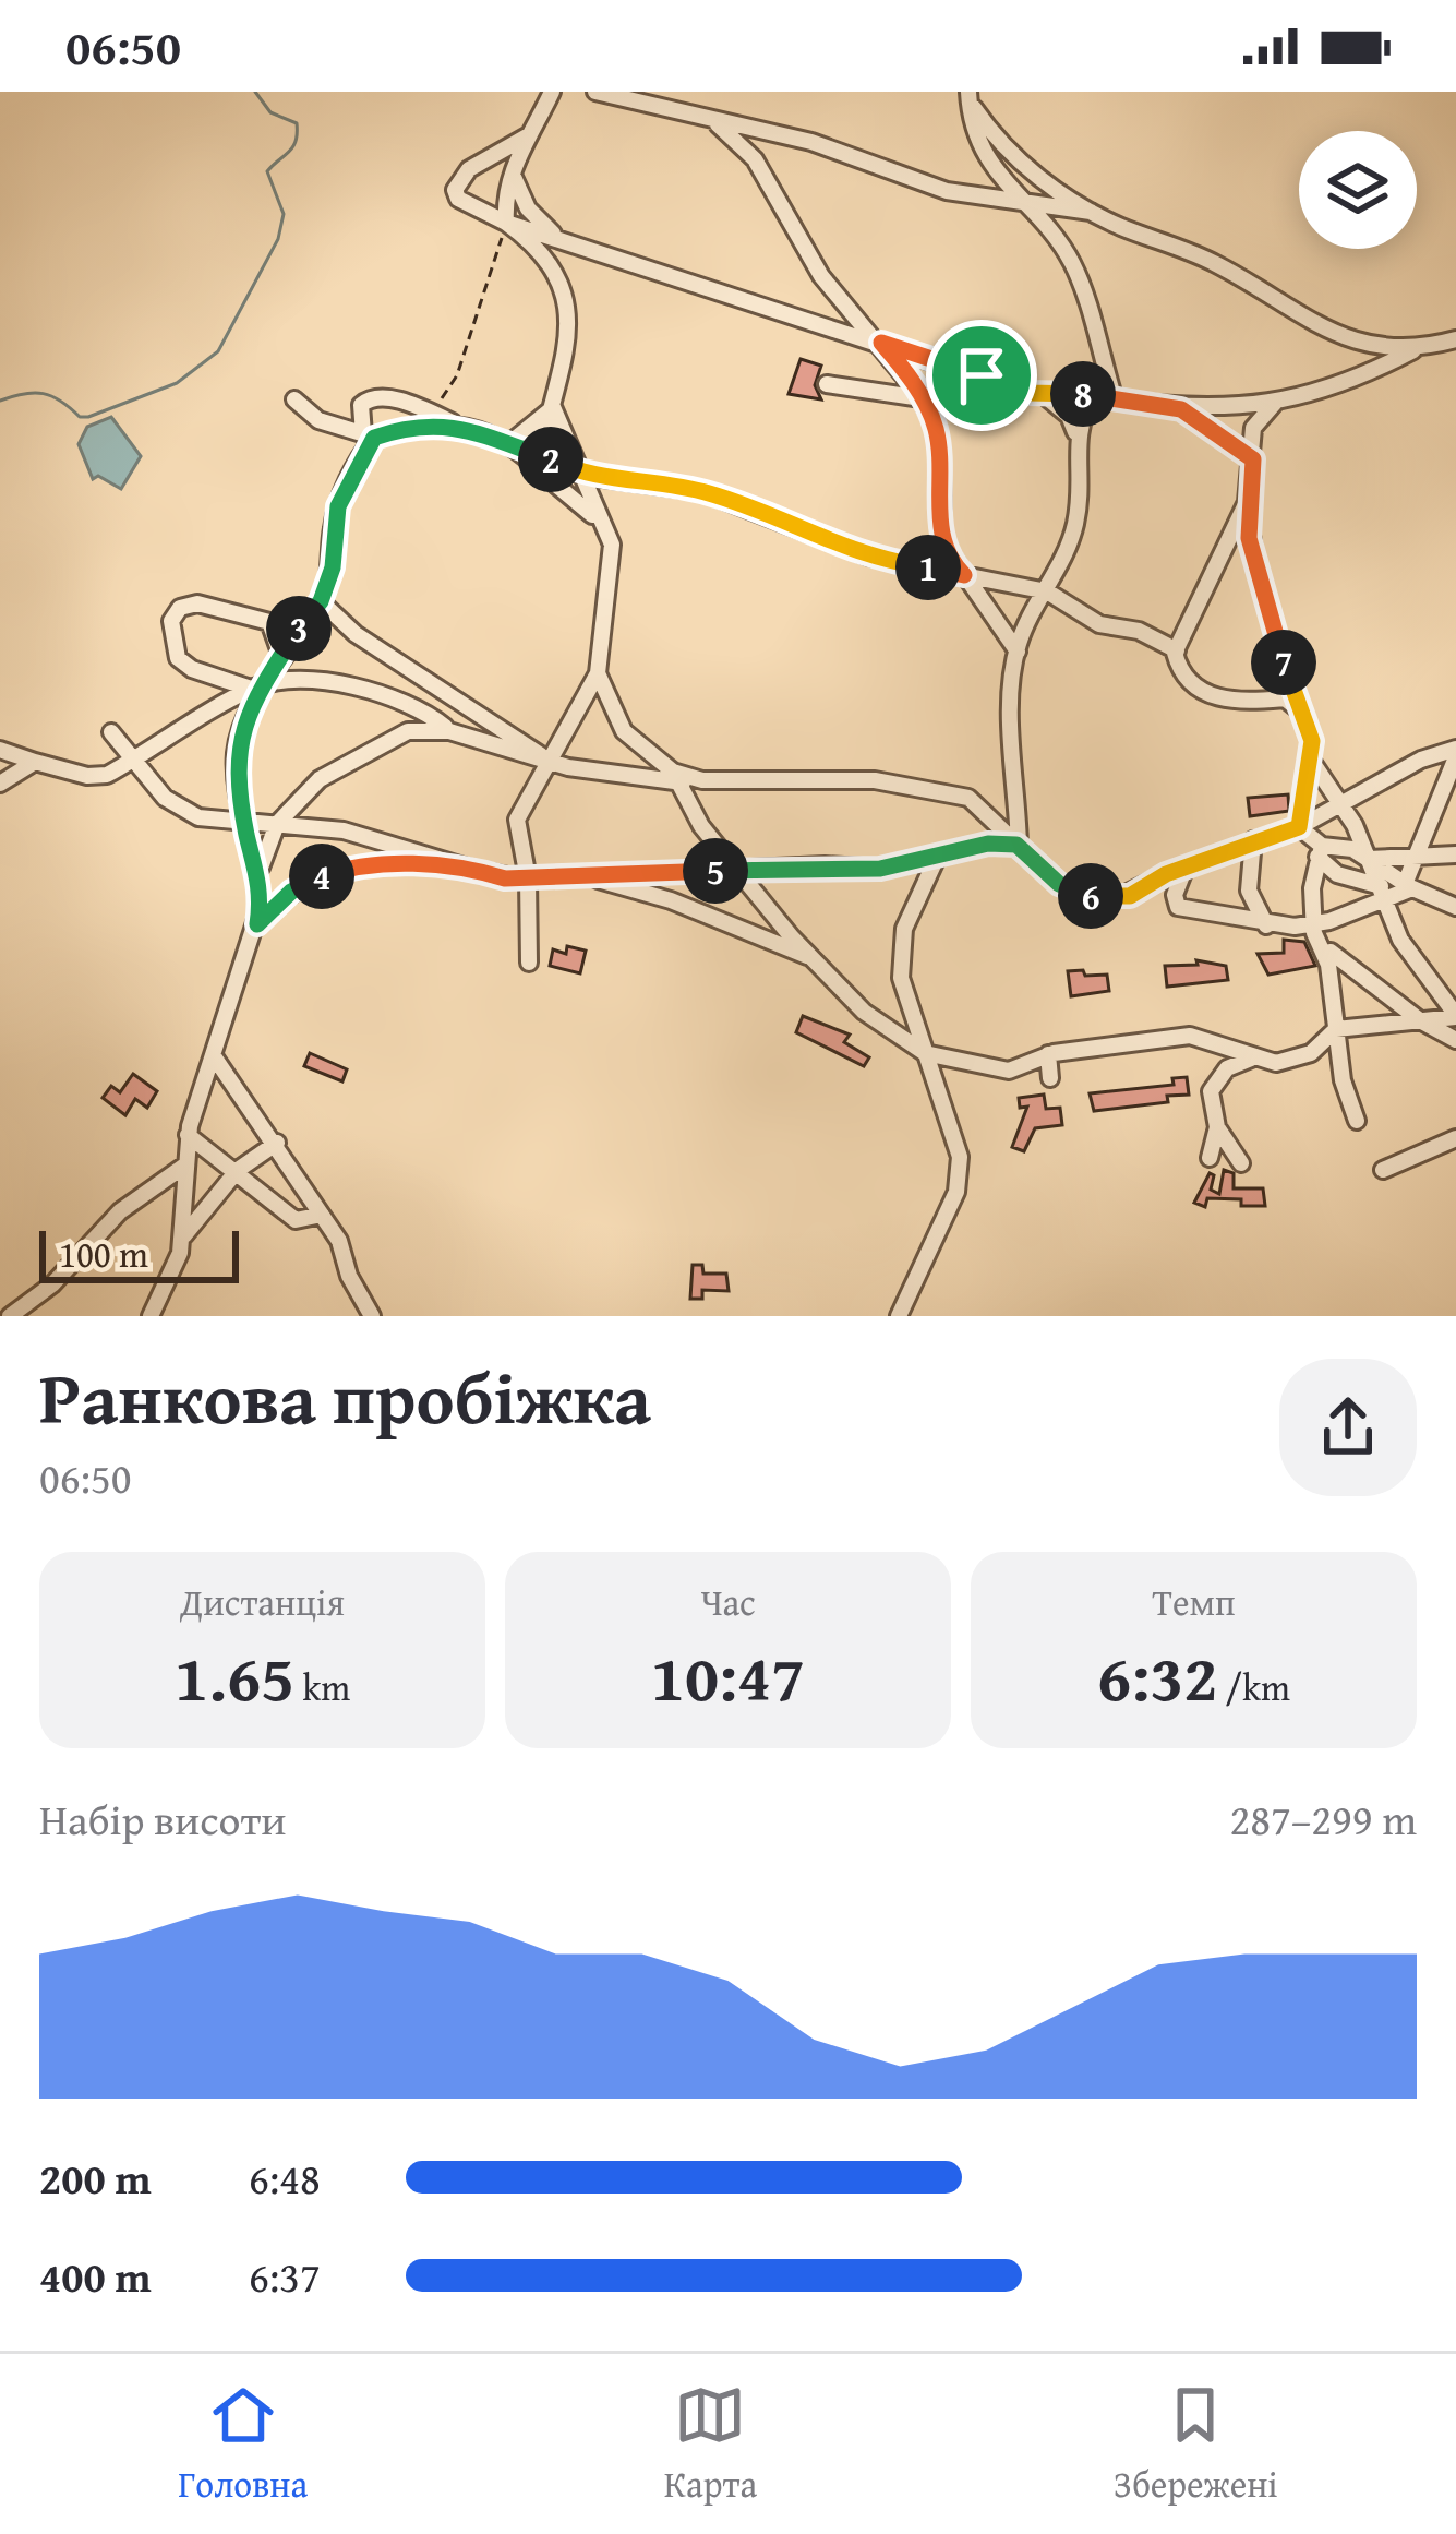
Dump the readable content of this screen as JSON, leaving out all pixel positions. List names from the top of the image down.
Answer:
{
  "scale_bar": "100 m",
  "page": {
    "status": "06:50",
    "pins": [
      "8",
      "2",
      "1",
      "3",
      "7",
      "5",
      "4",
      "6"
    ],
    "scale": "100 m",
    "heading": ["Ранкова пробіжка", "06:50"],
    "stats": [
      ["Дистанція", "1.65 km"],
      ["Час", "10:47"],
      ["Темп", "6:32 /km"]
    ],
    "chart": ["Набір висоти", "287–299 m"],
    "list": [
      {
        "name": "200 m",
        "note": "6:48"
      },
      {
        "name": "400 m",
        "note": "6:37"
      }
    ],
    "tabs": ["Головна", "Карта", "Збережені"]
  }
}
